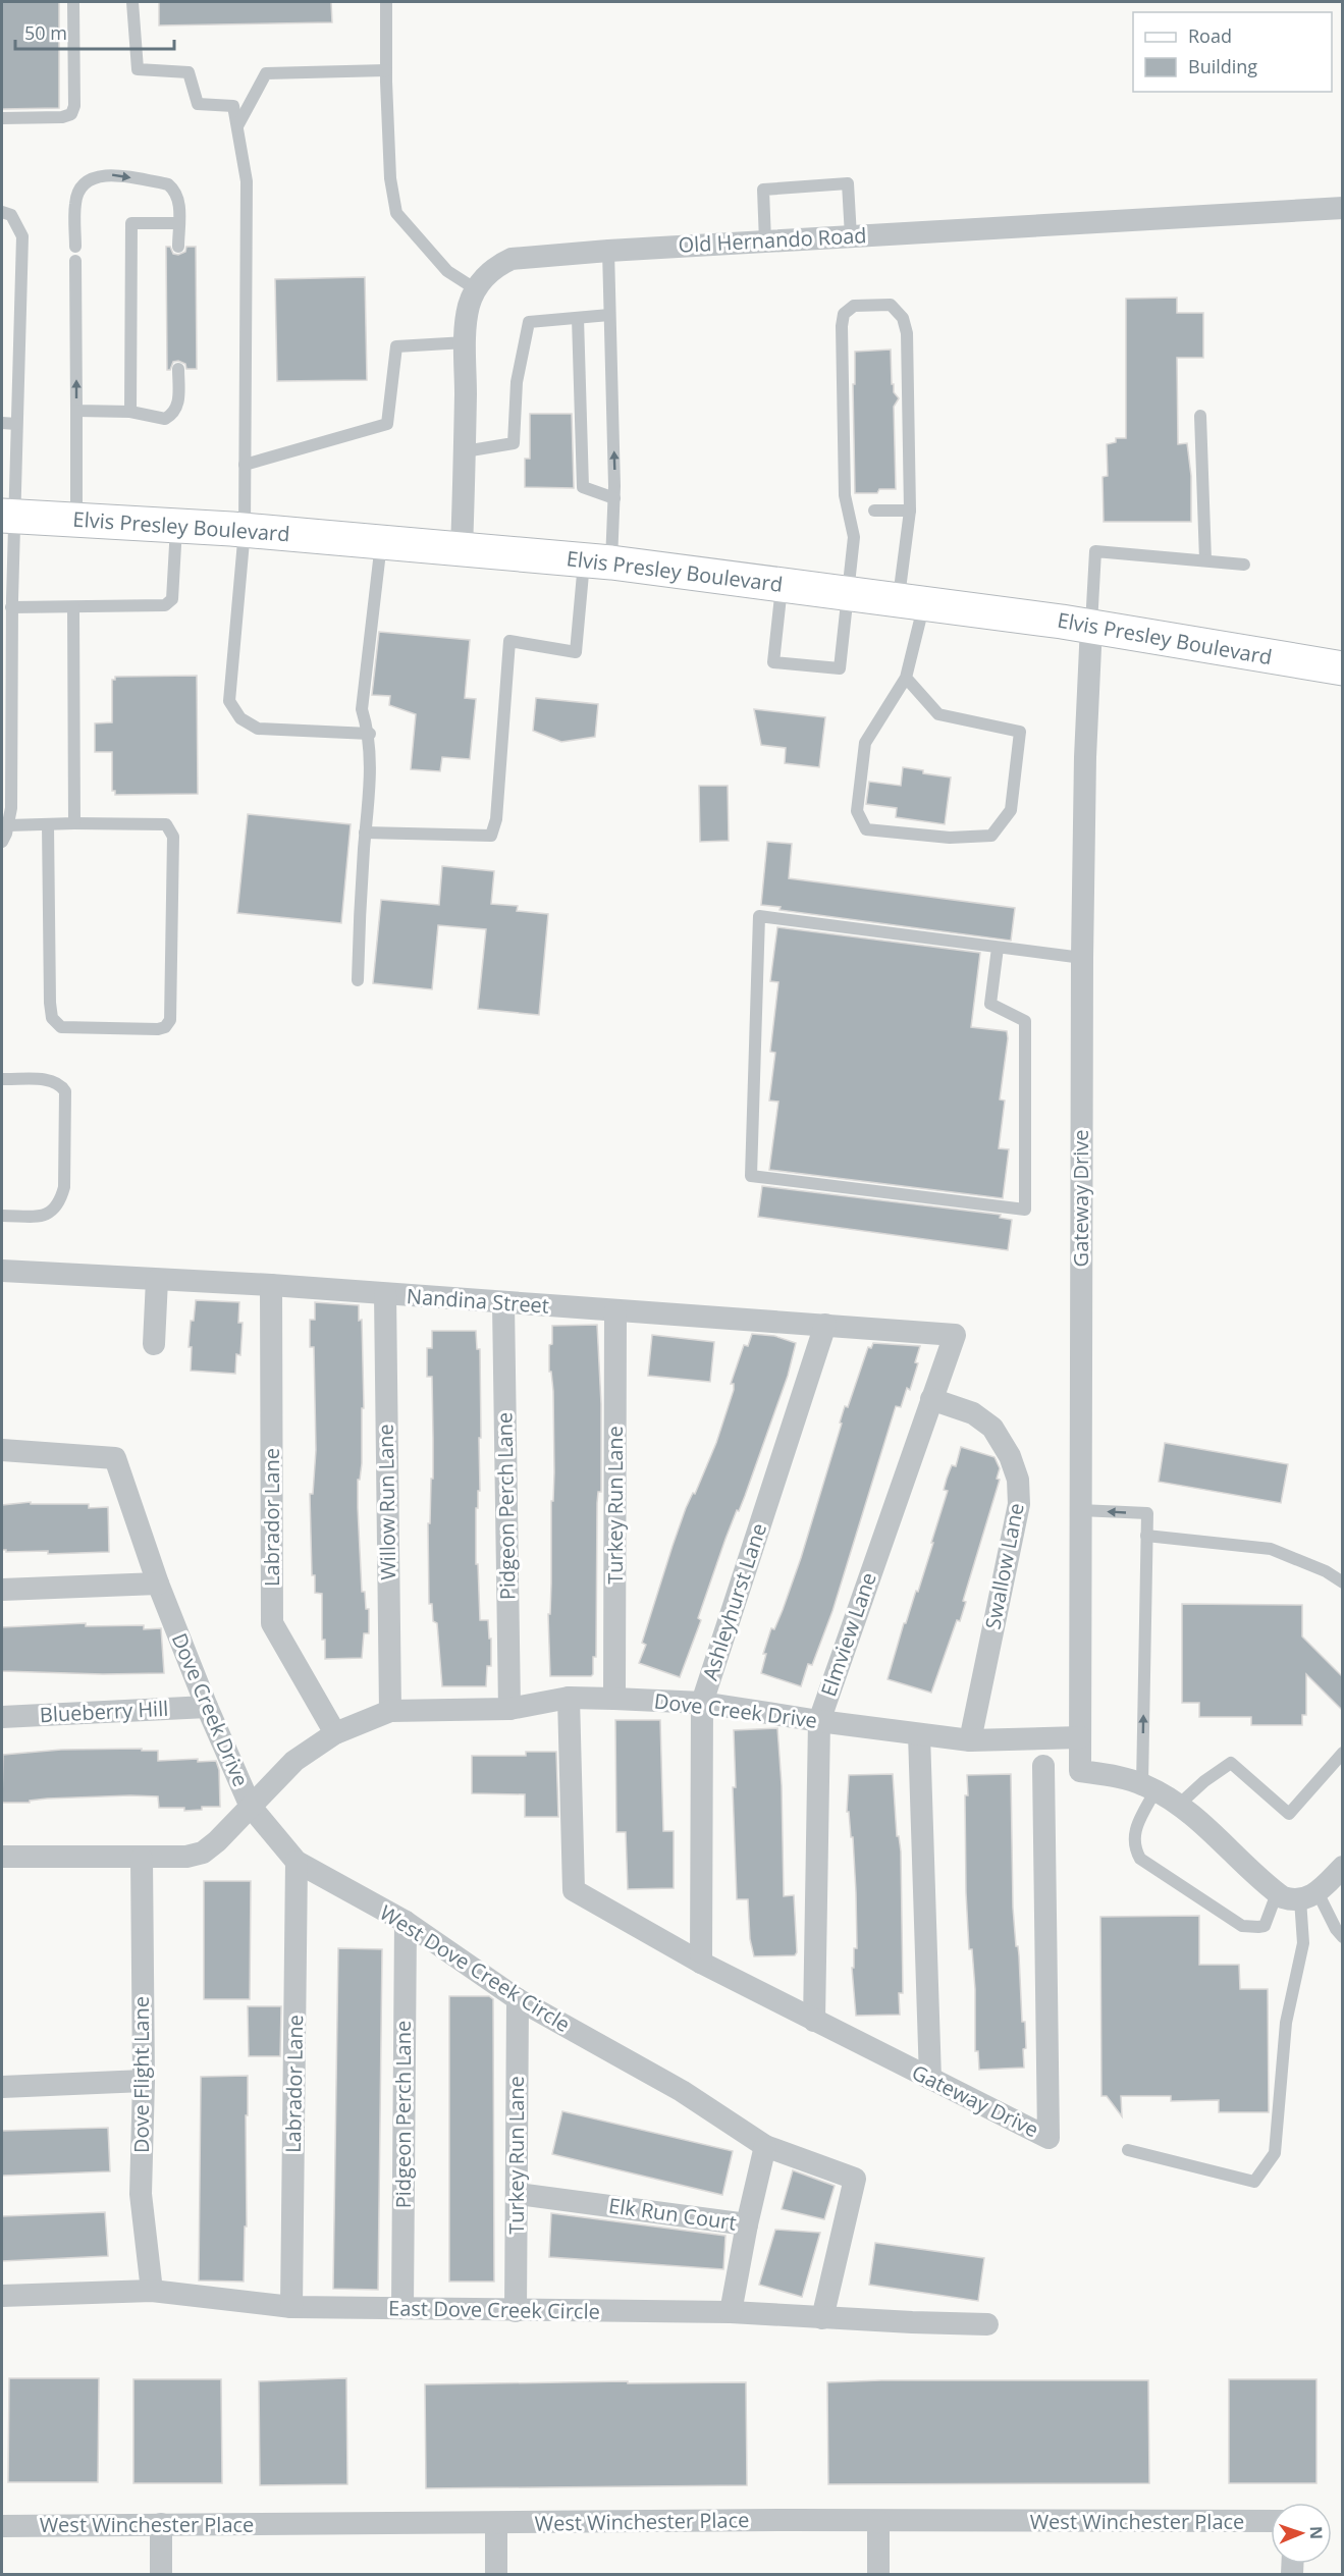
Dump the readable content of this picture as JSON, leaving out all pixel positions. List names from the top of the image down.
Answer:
{
  "streets": {
    "main road": ["Elvis Presley Boulevard"],
    "street": [
      "Old Hernando Road",
      "Gateway Drive",
      "Nandina Street",
      "Willow Run Lane",
      "Turkey Run Lane",
      "Pidgeon Perch Lane",
      "Labrador Lane",
      "Swallow Lane",
      "Ashleyhurst Lane",
      "Elmview Lane",
      "Dove Creek Drive",
      "Blueberry Hill",
      "West Dove Creek Circle",
      "Dove Flight Lane",
      "Elk Run Court",
      "East Dove Creek Circle",
      "West Winchester Place"
    ]
  },
  "crossings": [
    ["Old Hernando Road", "Elvis Presley Boulevard"],
    ["Elvis Presley Boulevard", "Gateway Drive"],
    ["Gateway Drive", "Ashleyhurst Lane"],
    ["Gateway Drive", "Elmview Lane"],
    ["Gateway Drive", "Dove Creek Drive"],
    ["Nandina Street", "Willow Run Lane"],
    ["Nandina Street", "Turkey Run Lane"],
    ["Nandina Street", "Pidgeon Perch Lane"],
    ["Nandina Street", "Labrador Lane"],
    ["Nandina Street", "Ashleyhurst Lane"],
    ["Nandina Street", "Elmview Lane"],
    ["Willow Run Lane", "Dove Creek Drive"],
    ["Turkey Run Lane", "Dove Creek Drive"],
    ["Turkey Run Lane", "West Dove Creek Circle"],
    ["Turkey Run Lane", "Elk Run Court"],
    ["Turkey Run Lane", "East Dove Creek Circle"],
    ["Pidgeon Perch Lane", "Dove Creek Drive"],
    ["Pidgeon Perch Lane", "West Dove Creek Circle"],
    ["Pidgeon Perch Lane", "East Dove Creek Circle"],
    ["Labrador Lane", "Dove Creek Drive"],
    ["Labrador Lane", "West Dove Creek Circle"],
    ["Labrador Lane", "East Dove Creek Circle"],
    ["Swallow Lane", "Elmview Lane"],
    ["Swallow Lane", "Dove Creek Drive"],
    ["Ashleyhurst Lane", "Dove Creek Drive"],
    ["Elmview Lane", "Dove Creek Drive"],
    ["Dove Creek Drive", "Blueberry Hill"],
    ["Dove Creek Drive", "West Dove Creek Circle"],
    ["West Dove Creek Circle", "Elk Run Court"],
    ["West Dove Creek Circle", "East Dove Creek Circle"],
    ["Dove Flight Lane", "East Dove Creek Circle"]
  ],
  "legend": ["Road", "Building"],
  "scale_bar": "50 m",
  "north": "right"
}
